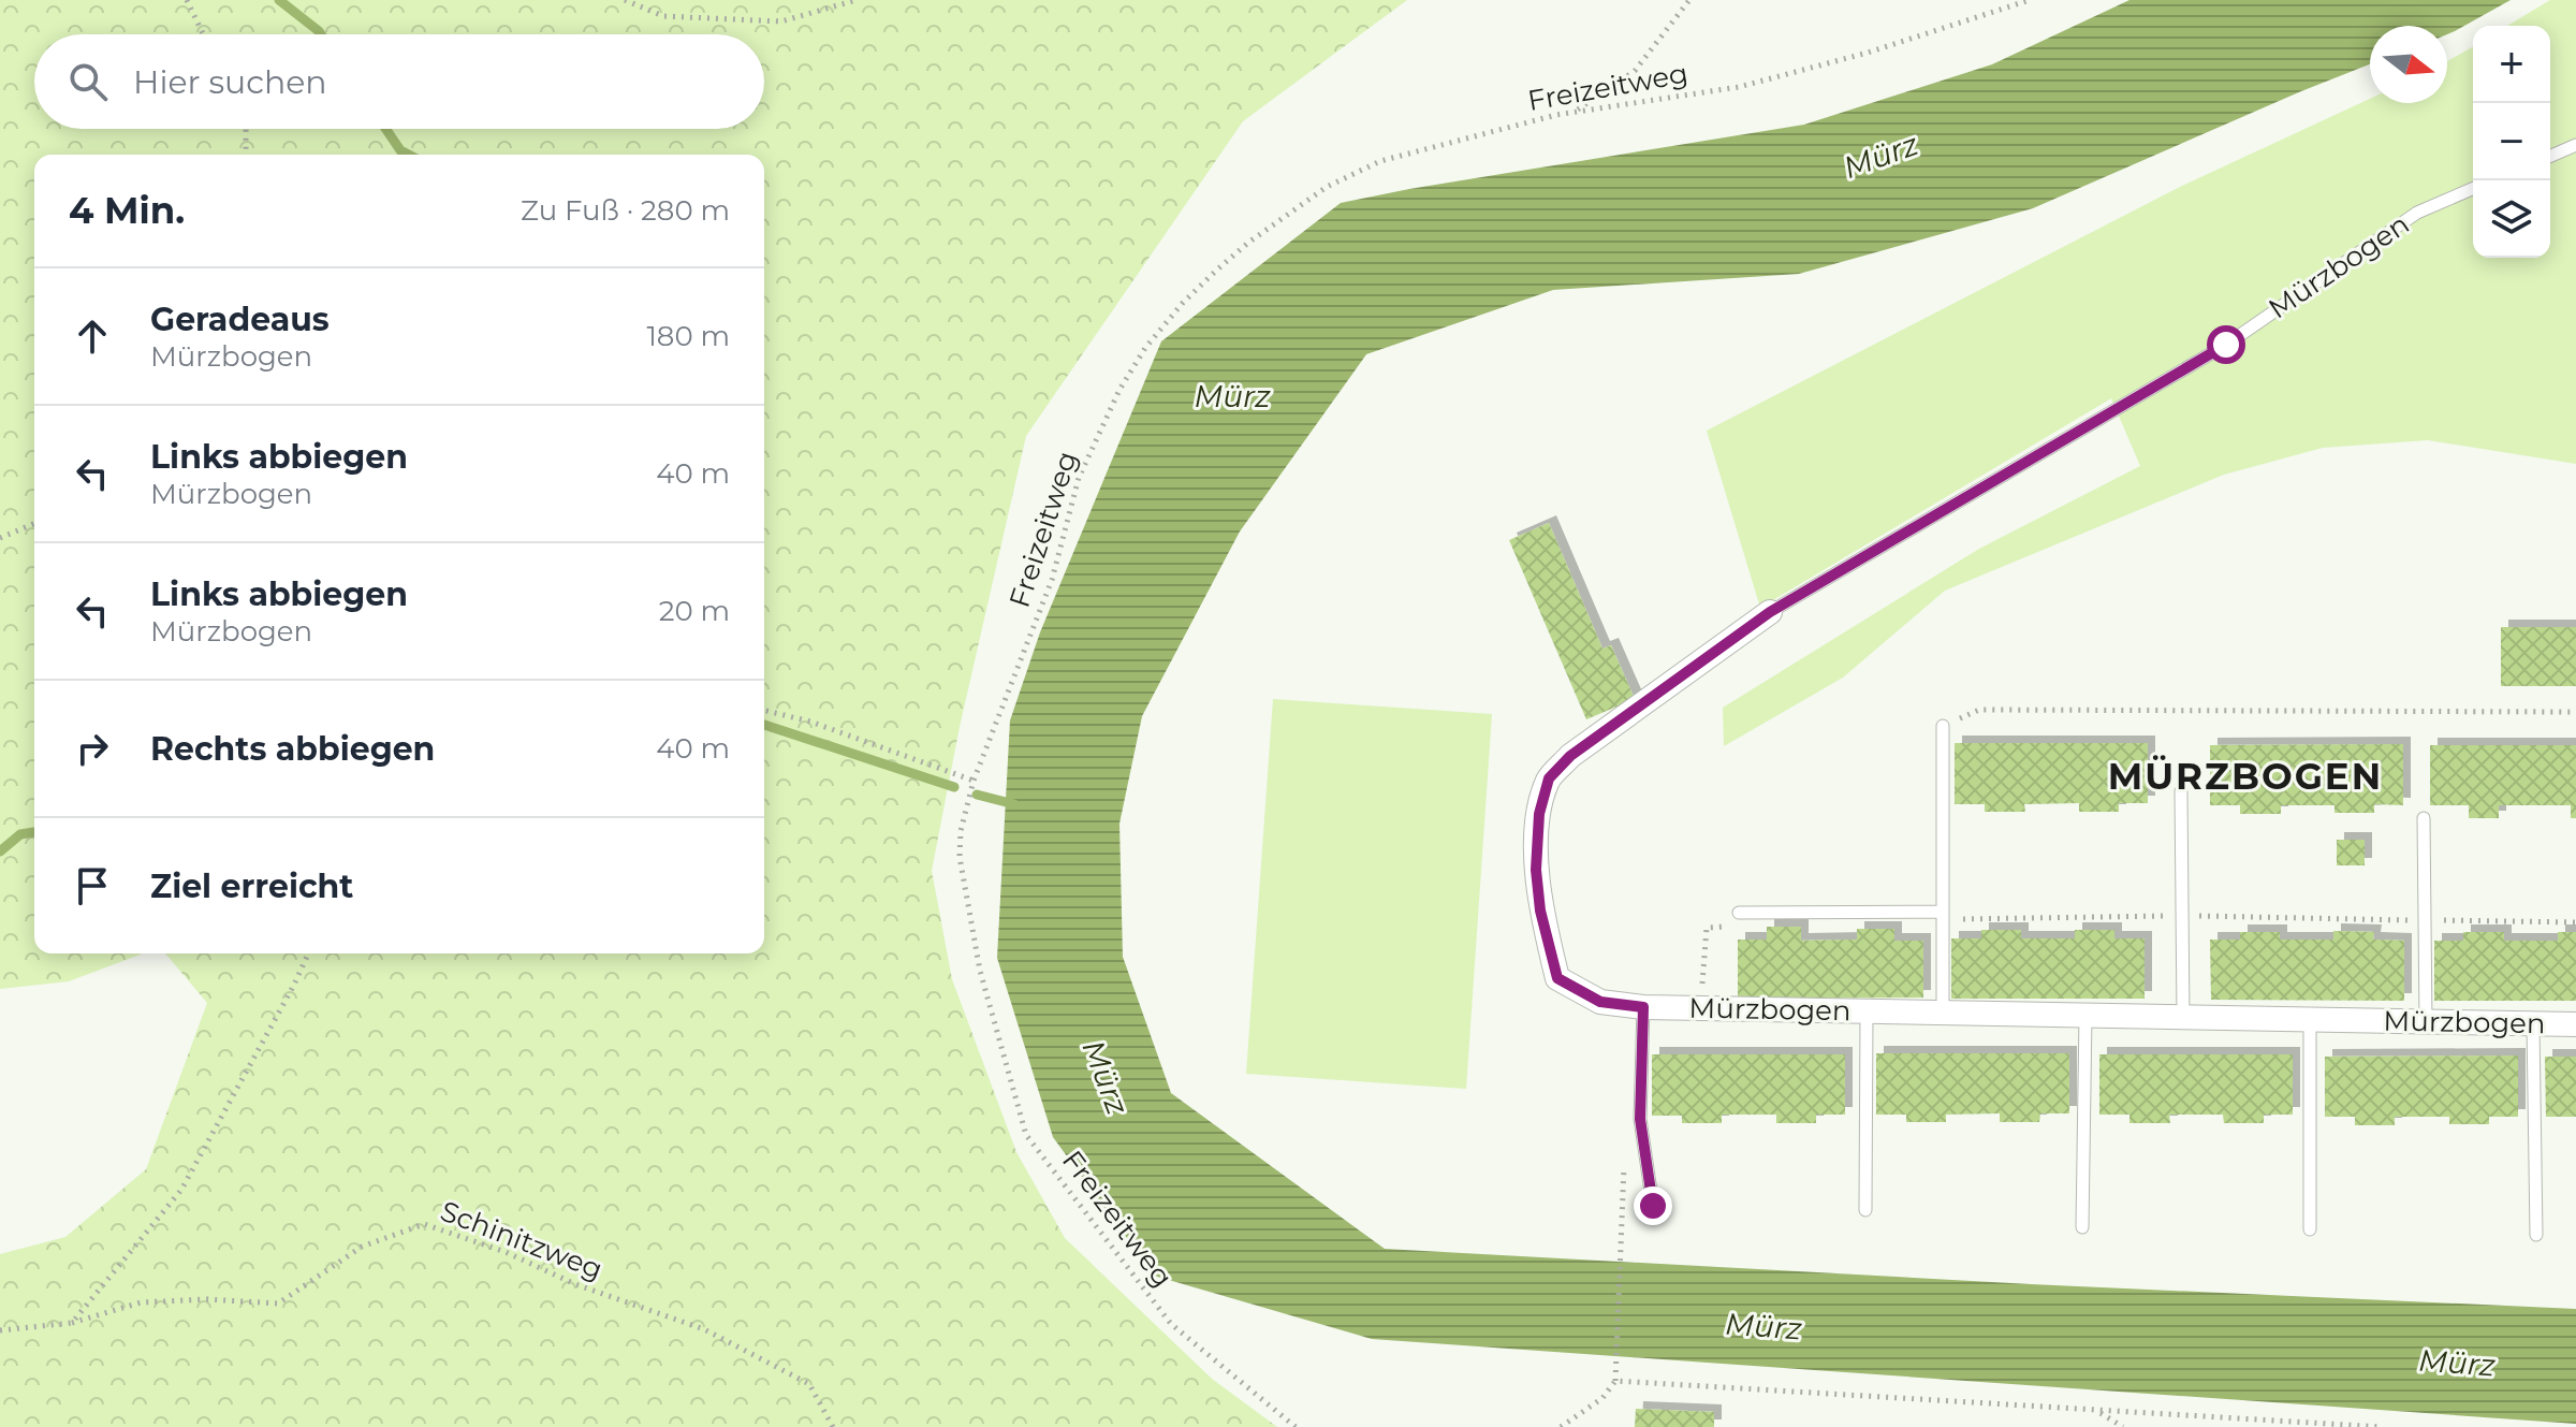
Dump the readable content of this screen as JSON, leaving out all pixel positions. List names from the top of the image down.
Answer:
{
  "streets": {
    "street": ["Mürzbogen"],
    "path": ["Freizeitweg", "Schinitzweg"]
  },
  "districts": ["MÜRZBOGEN"],
  "water": ["Mürz"],
  "north": "right",
  "page": {
    "map_buttons": ["+", "−"],
    "search": "Hier suchen",
    "heading": ["4 Min.", "Zu Fuß · 280 m"],
    "list": [
      ["Geradeaus", "Mürzbogen", "180 m"],
      ["Links abbiegen", "Mürzbogen", "40 m"],
      ["Links abbiegen", "Mürzbogen", "20 m"],
      ["Rechts abbiegen", "40 m"],
      "Ziel erreicht"
    ]
  }
}
